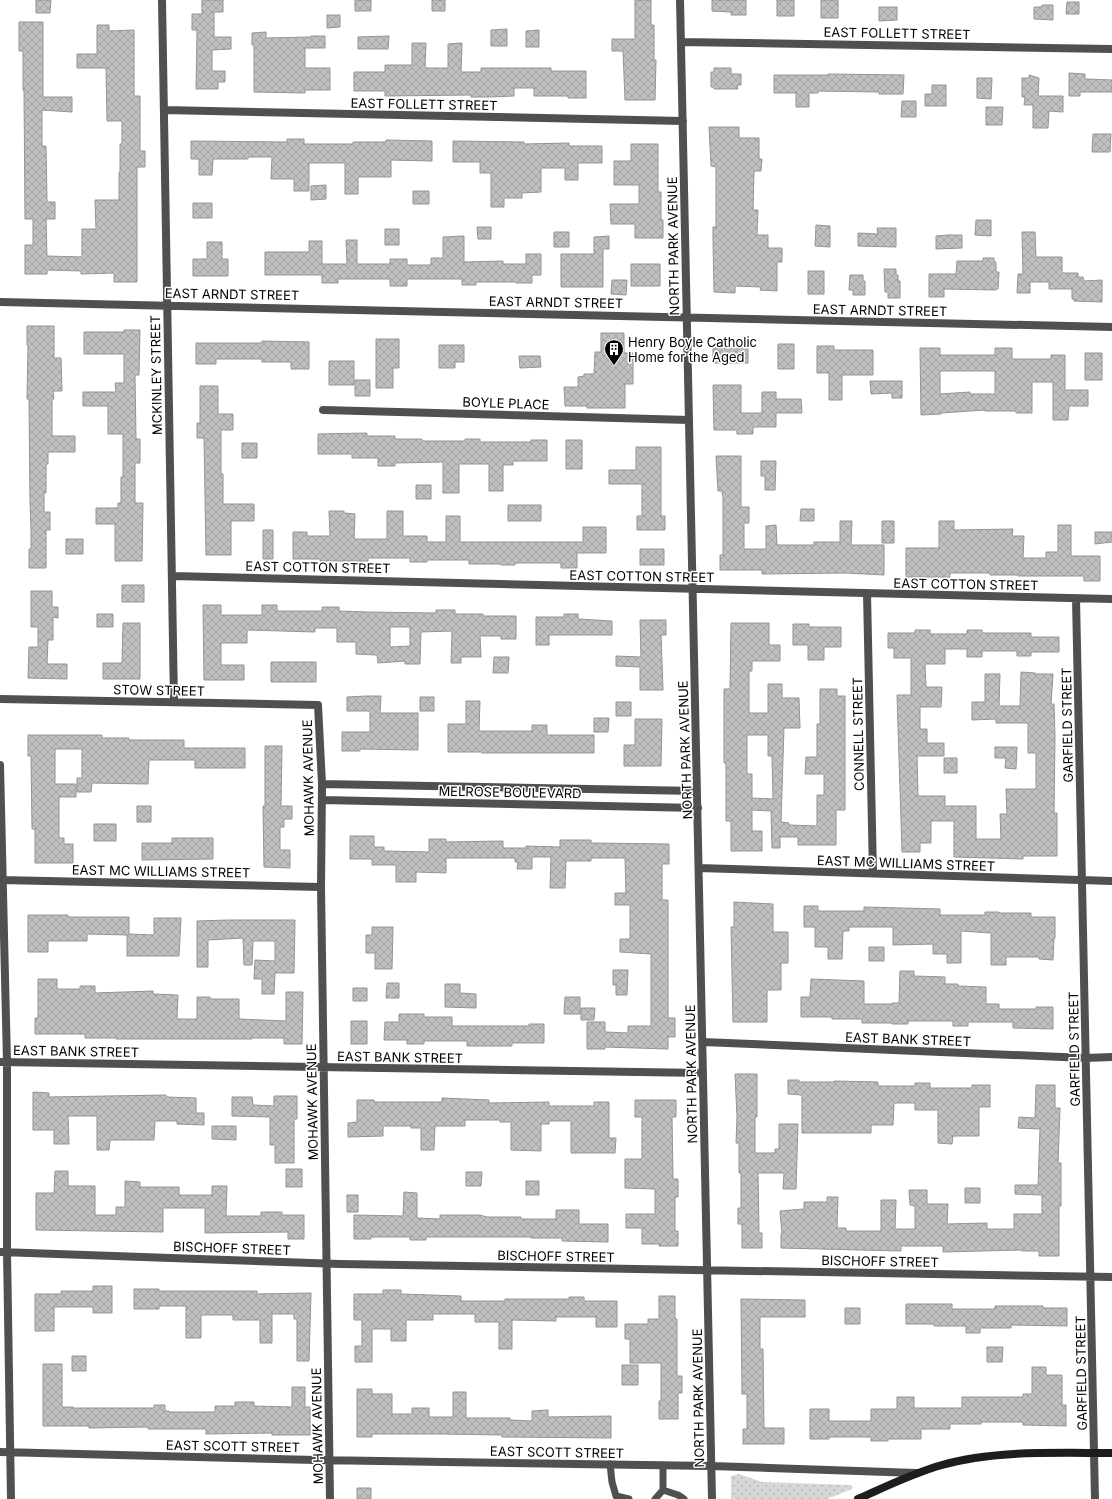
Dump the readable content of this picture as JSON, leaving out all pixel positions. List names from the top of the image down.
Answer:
{
  "streets": {
    "main road": ["EAST SCOTT STREET"],
    "street": [
      "EAST FOLLETT STREET",
      "NORTH PARK AVENUE",
      "EAST ARNDT STREET",
      "MCKINLEY STREET",
      "BOYLE PLACE",
      "EAST COTTON STREET",
      "STOW STREET",
      "GARFIELD STREET",
      "CONNELL STREET",
      "MOHAWK AVENUE",
      "MELROSE BOULEVARD",
      "EAST MC WILLIAMS STREET",
      "EAST BANK STREET",
      "BISCHOFF STREET"
    ]
  },
  "crossings": [
    ["EAST FOLLETT STREET", "NORTH PARK AVENUE"],
    ["EAST FOLLETT STREET", "MCKINLEY STREET"],
    ["NORTH PARK AVENUE", "EAST ARNDT STREET"],
    ["NORTH PARK AVENUE", "BOYLE PLACE"],
    ["NORTH PARK AVENUE", "EAST COTTON STREET"],
    ["NORTH PARK AVENUE", "MELROSE BOULEVARD"],
    ["NORTH PARK AVENUE", "EAST MC WILLIAMS STREET"],
    ["NORTH PARK AVENUE", "EAST BANK STREET"],
    ["NORTH PARK AVENUE", "BISCHOFF STREET"],
    ["NORTH PARK AVENUE", "EAST SCOTT STREET"],
    ["EAST ARNDT STREET", "MCKINLEY STREET"],
    ["MCKINLEY STREET", "EAST COTTON STREET"],
    ["MCKINLEY STREET", "STOW STREET"],
    ["EAST COTTON STREET", "GARFIELD STREET"],
    ["EAST COTTON STREET", "CONNELL STREET"],
    ["STOW STREET", "MOHAWK AVENUE"],
    ["GARFIELD STREET", "EAST MC WILLIAMS STREET"],
    ["GARFIELD STREET", "EAST BANK STREET"],
    ["GARFIELD STREET", "BISCHOFF STREET"],
    ["GARFIELD STREET", "EAST SCOTT STREET"],
    ["CONNELL STREET", "EAST MC WILLIAMS STREET"],
    ["MOHAWK AVENUE", "MELROSE BOULEVARD"],
    ["MOHAWK AVENUE", "EAST MC WILLIAMS STREET"],
    ["MOHAWK AVENUE", "EAST BANK STREET"],
    ["MOHAWK AVENUE", "BISCHOFF STREET"],
    ["MOHAWK AVENUE", "EAST SCOTT STREET"]
  ],
  "places": {
    "building": ["Henry Boyle Catholic Home for the Aged"]
  }
}
